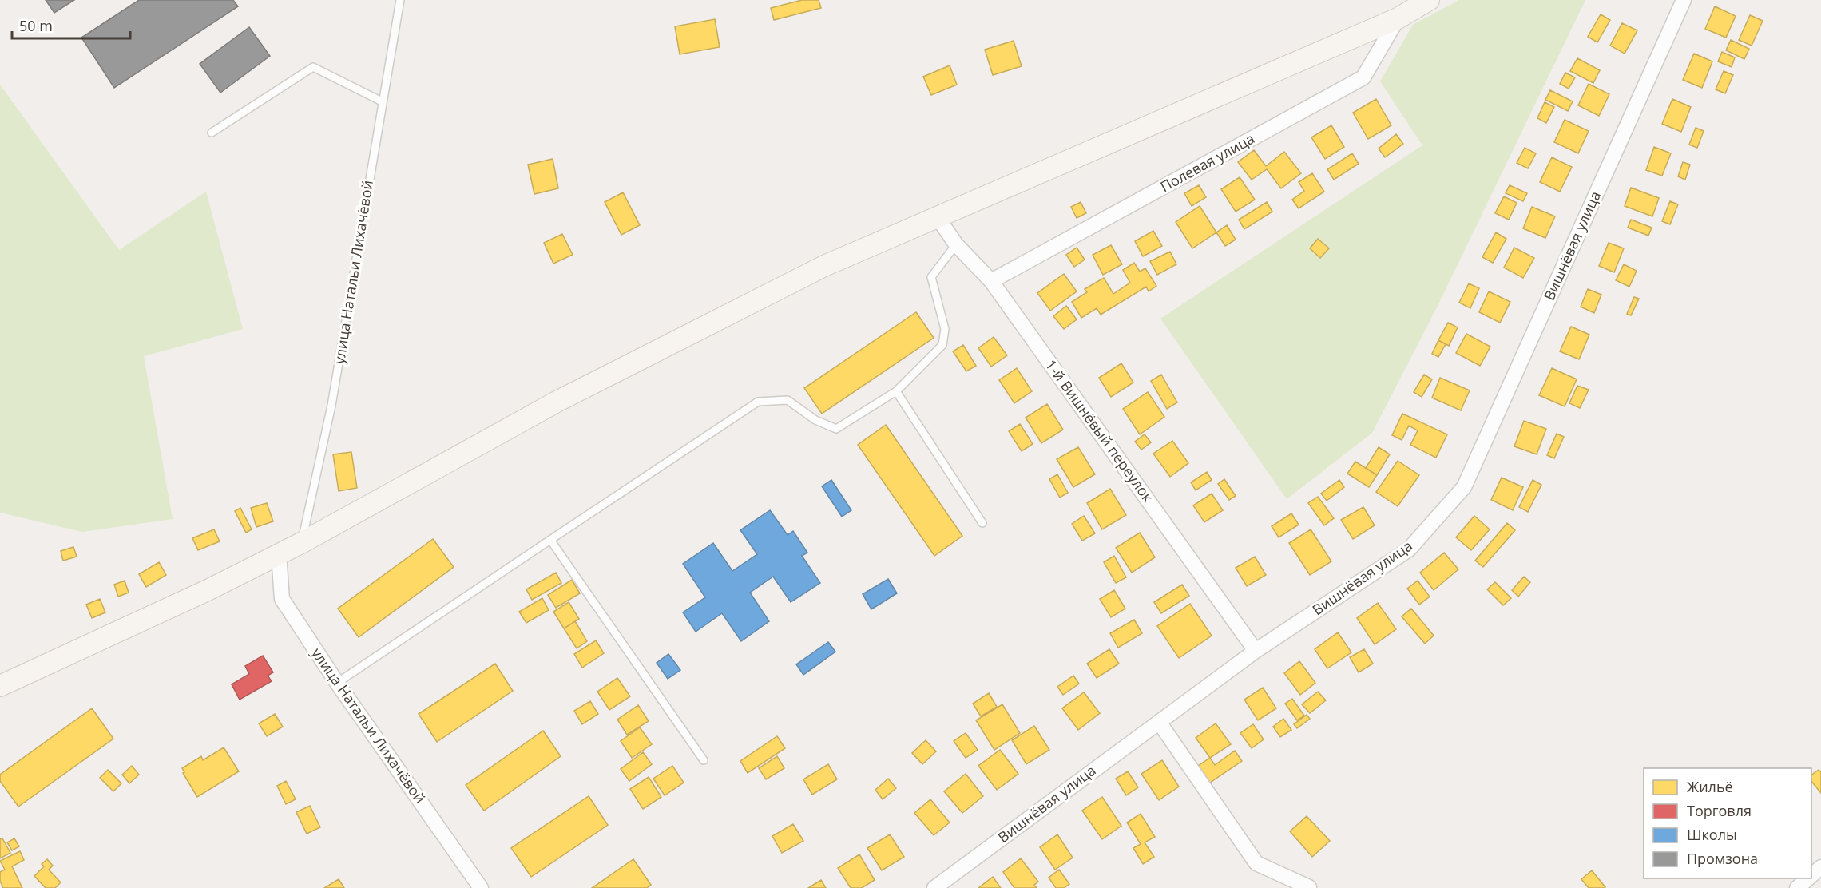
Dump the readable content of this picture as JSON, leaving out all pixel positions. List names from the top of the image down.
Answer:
{
  "streets": {
    "street": [
      "Полевая улица",
      "Вишнёвая улица",
      "улица Натальи Лихачёвой",
      "1-й Вишнёвый переулок"
    ]
  },
  "crossings": [
    ["Полевая улица", "1-й Вишнёвый переулок"],
    ["Вишнёвая улица", "1-й Вишнёвый переулок"]
  ],
  "legend": [
    "Жильё",
    "Торговля",
    "Школы",
    "Промзона"
  ],
  "scale_bar": "50 m"
}
